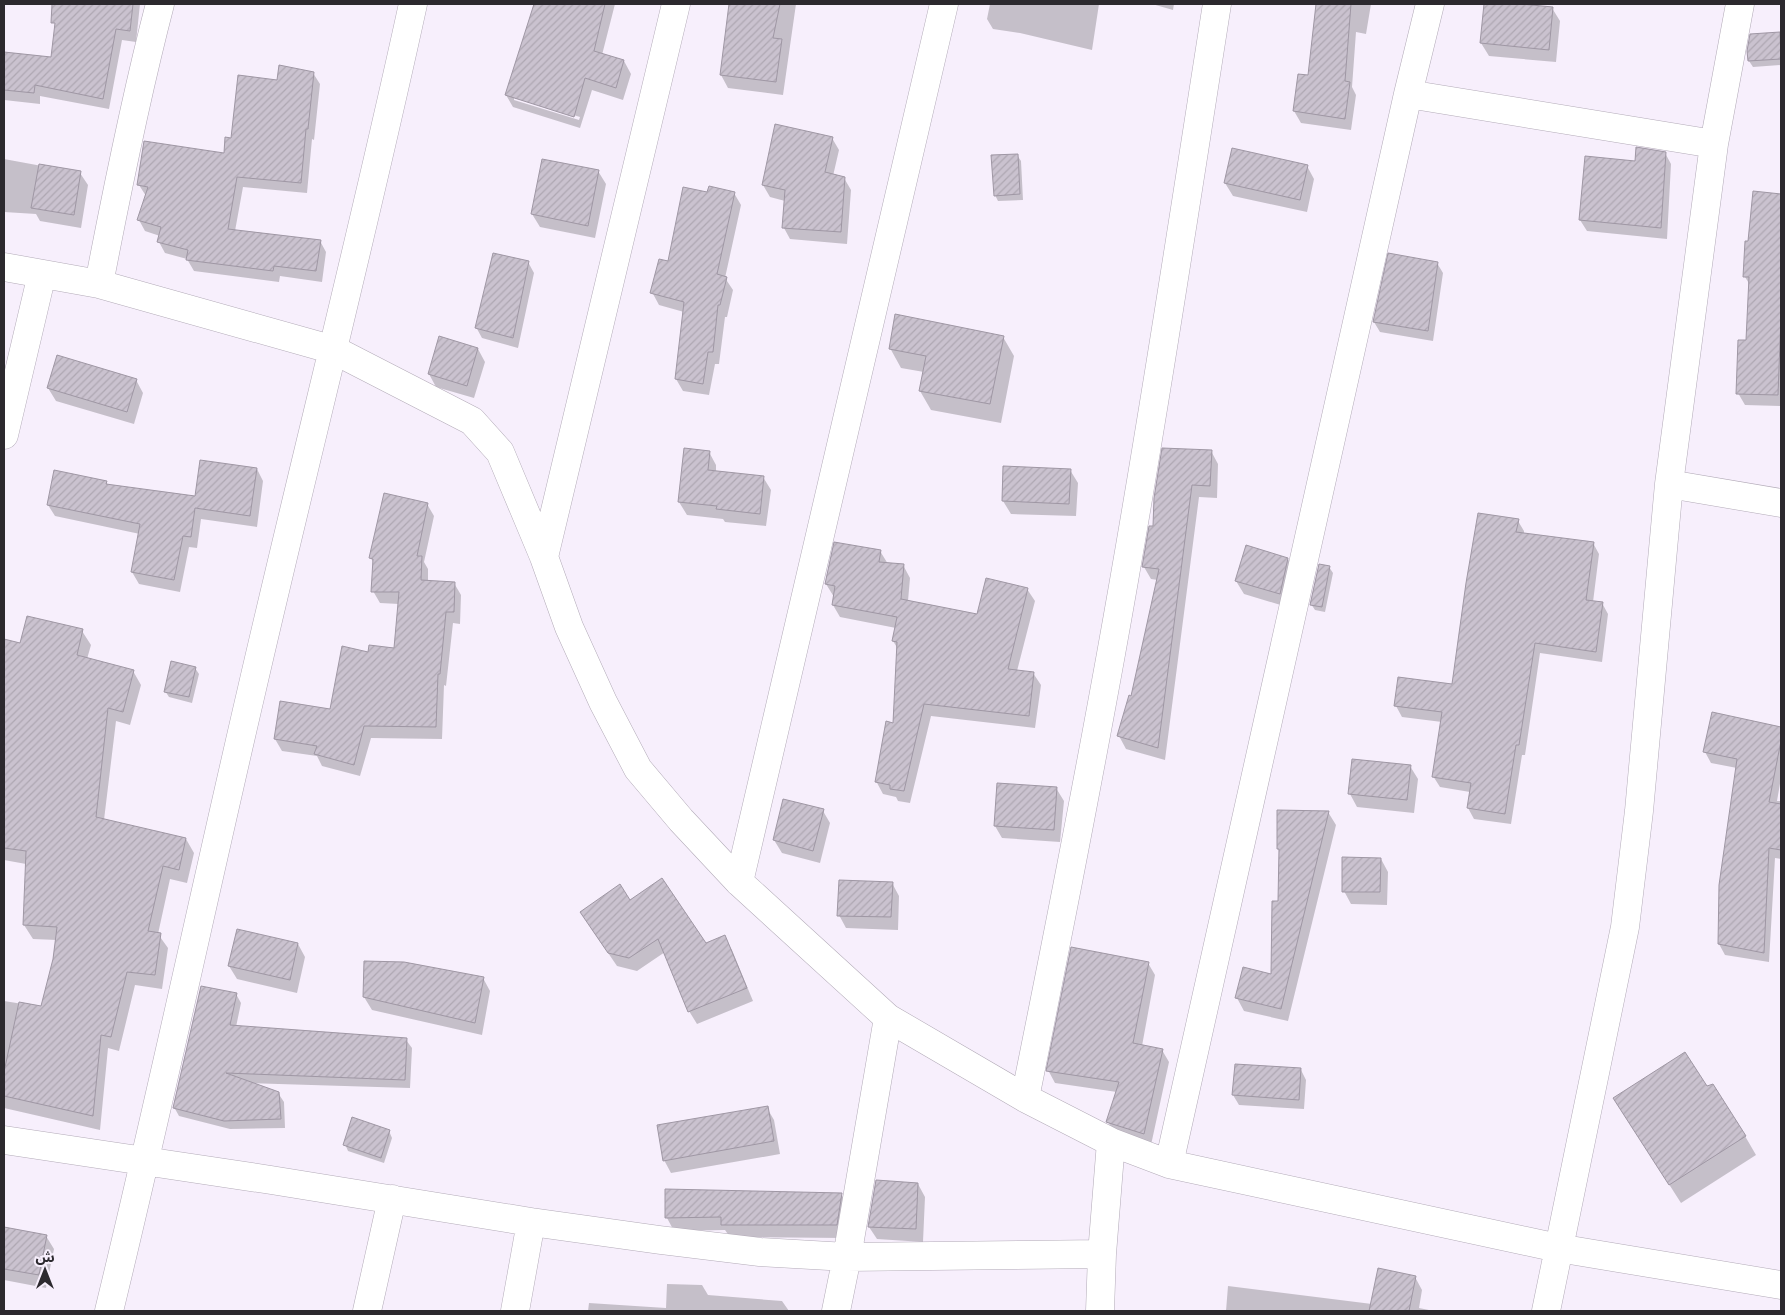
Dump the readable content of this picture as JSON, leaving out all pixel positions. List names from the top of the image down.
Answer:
{
  "north": "top"
}
